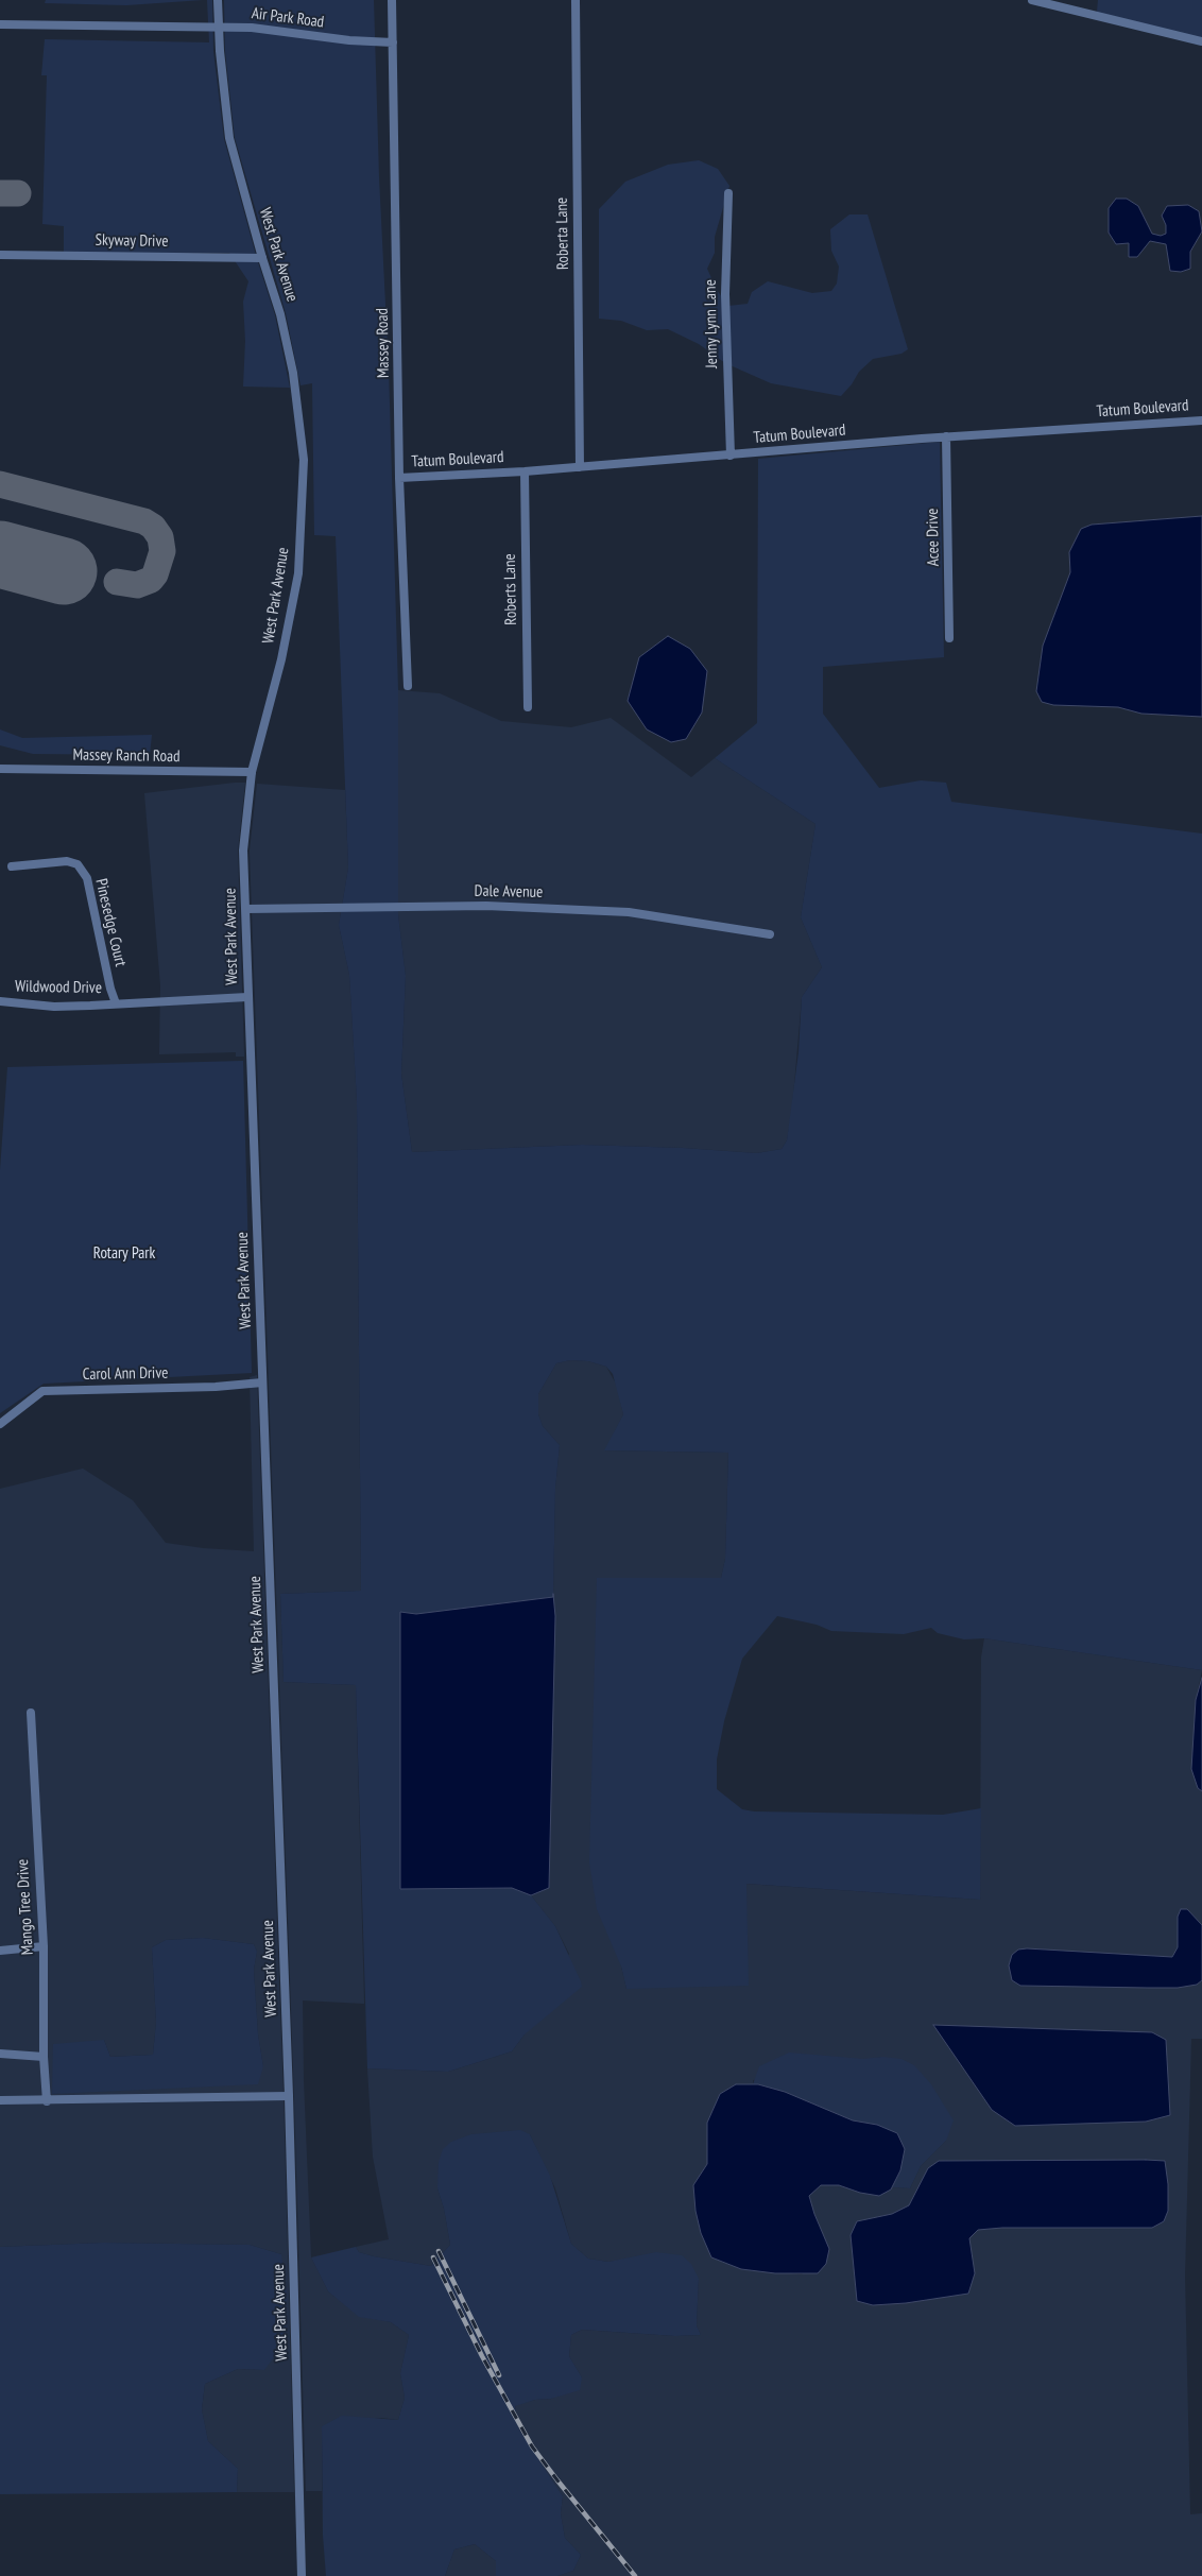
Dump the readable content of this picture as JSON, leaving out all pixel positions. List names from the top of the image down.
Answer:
{
  "streets": {
    "street": [
      "Air Park Road",
      "Roberta Lane",
      "Skyway Drive",
      "West Park Avenue",
      "Jenny Lynn Lane",
      "Massey Road",
      "Tatum Boulevard",
      "Acee Drive",
      "Roberts Lane",
      "Massey Ranch Road",
      "Dale Avenue",
      "Pinesedge Court",
      "Wildwood Drive",
      "Carol Ann Drive",
      "Mango Tree Drive"
    ]
  },
  "crossings": [
    ["Air Park Road", "West Park Avenue"],
    ["Air Park Road", "Massey Road"],
    ["Roberta Lane", "Tatum Boulevard"],
    ["Skyway Drive", "West Park Avenue"],
    ["West Park Avenue", "Massey Ranch Road"],
    ["West Park Avenue", "Dale Avenue"],
    ["West Park Avenue", "Wildwood Drive"],
    ["West Park Avenue", "Carol Ann Drive"],
    ["Jenny Lynn Lane", "Tatum Boulevard"],
    ["Massey Road", "Tatum Boulevard"],
    ["Tatum Boulevard", "Acee Drive"],
    ["Tatum Boulevard", "Roberts Lane"],
    ["Pinesedge Court", "Wildwood Drive"]
  ],
  "parks": ["Rotary Park"]
}
